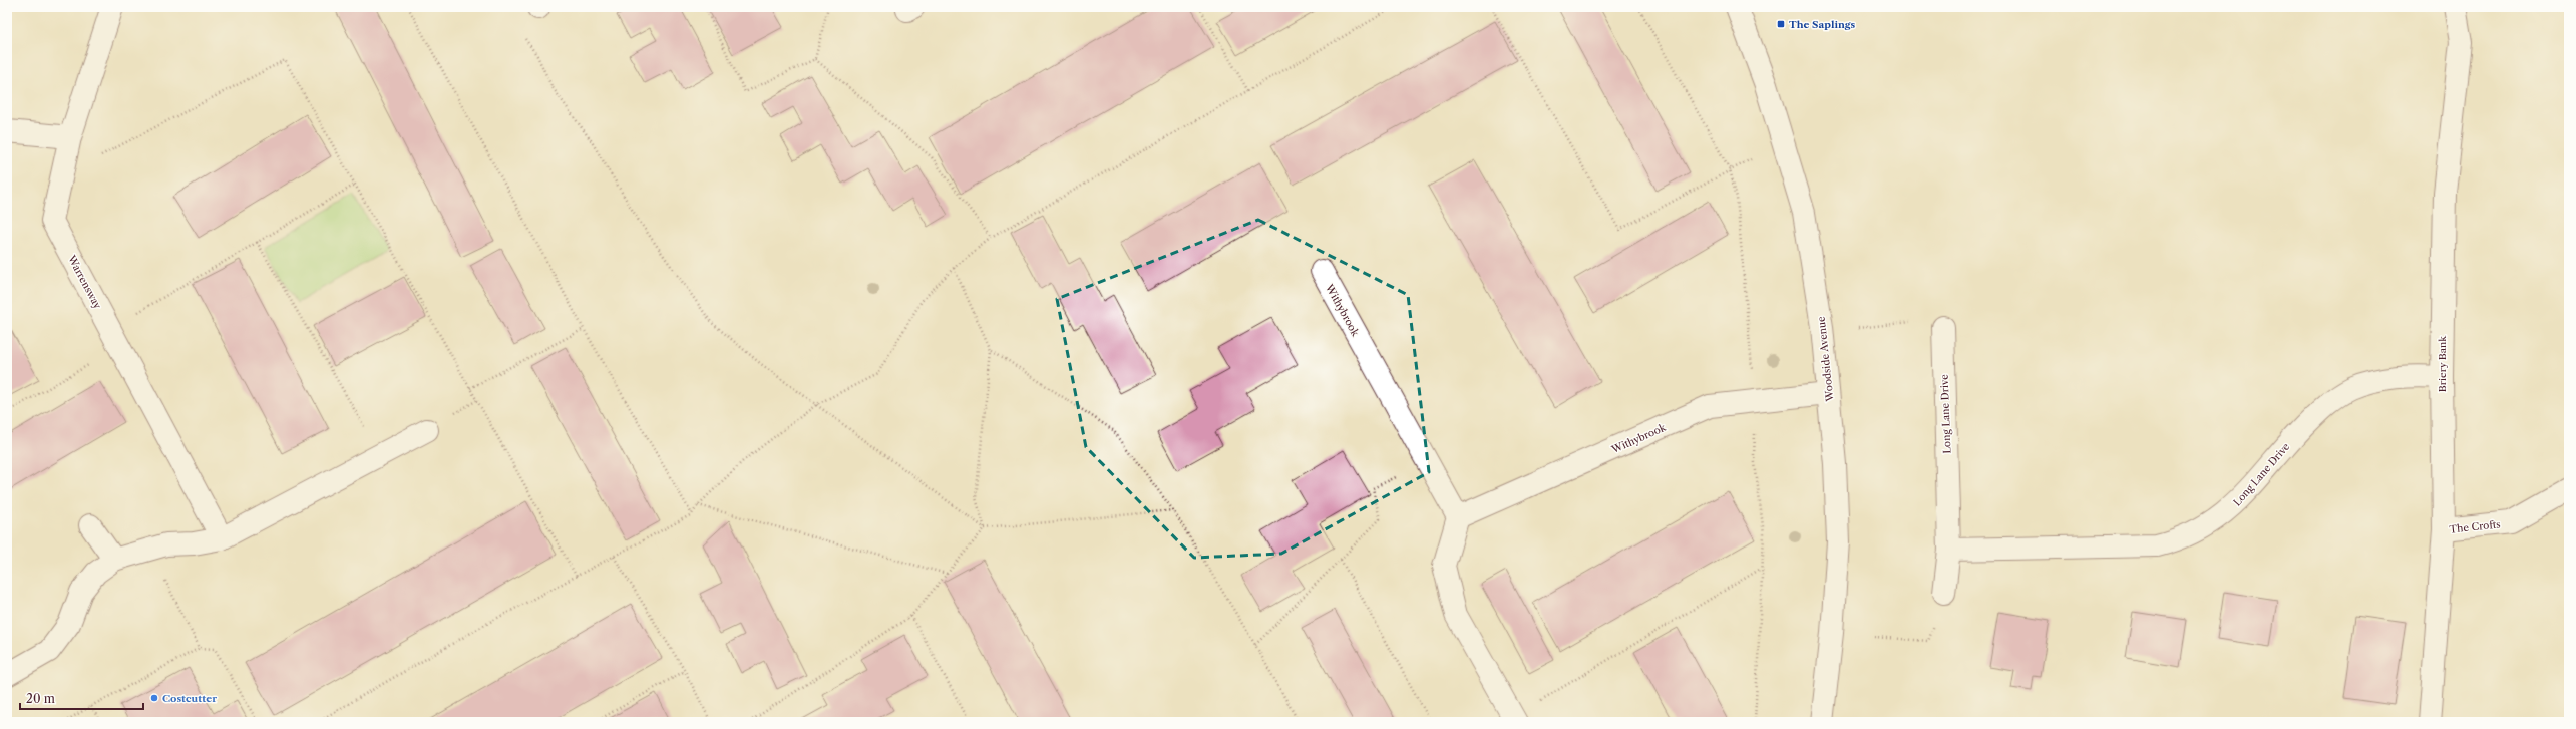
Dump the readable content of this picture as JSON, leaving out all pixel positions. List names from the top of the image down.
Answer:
{
  "streets": {
    "street": [
      "Warrensway",
      "Withybrook",
      "Woodside Avenue",
      "Briery Bank",
      "Long Lane Drive",
      "The Crofts"
    ]
  },
  "crossings": [
    ["Withybrook", "Woodside Avenue"],
    ["Briery Bank", "Long Lane Drive"],
    ["Briery Bank", "The Crofts"]
  ],
  "places": {
    "transit": ["The Saplings"],
    "other": ["Costcutter"]
  },
  "scale_bar": "20 m"
}
